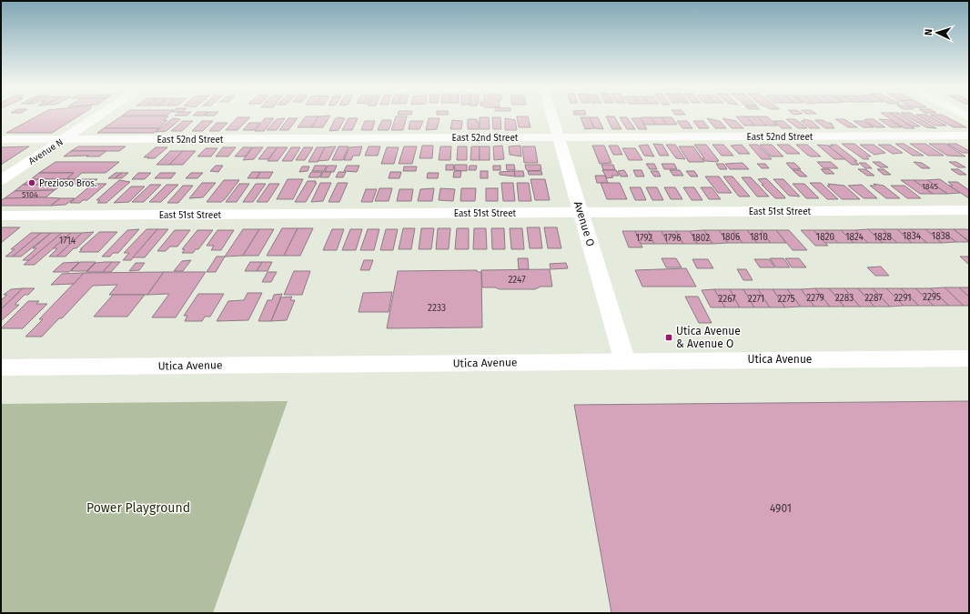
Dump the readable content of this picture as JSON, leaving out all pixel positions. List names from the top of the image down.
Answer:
{
  "streets": {
    "street": [
      "East 52nd Street",
      "Avenue N",
      "East 51st Street",
      "Avenue O",
      "Utica Avenue"
    ]
  },
  "crossings": [
    ["East 52nd Street", "Avenue N"],
    ["East 52nd Street", "Avenue O"],
    ["East 51st Street", "Avenue O"],
    ["Avenue O", "Utica Avenue"]
  ],
  "parks": ["Power Playground"],
  "places": {
    "other": ["Prezioso Bros."],
    "transit": ["Utica Avenue & Avenue O"]
  },
  "house_numbers": [
    "1845",
    "5104",
    "1834",
    "1838",
    "1806",
    "1810",
    "1820",
    "1824",
    "1828",
    "1792",
    "1796",
    "1802",
    "1714",
    "2247",
    "2295",
    "2279",
    "2283",
    "2287",
    "2291",
    "2267",
    "2271",
    "2275",
    "2233",
    "4901"
  ],
  "north": "left"
}
